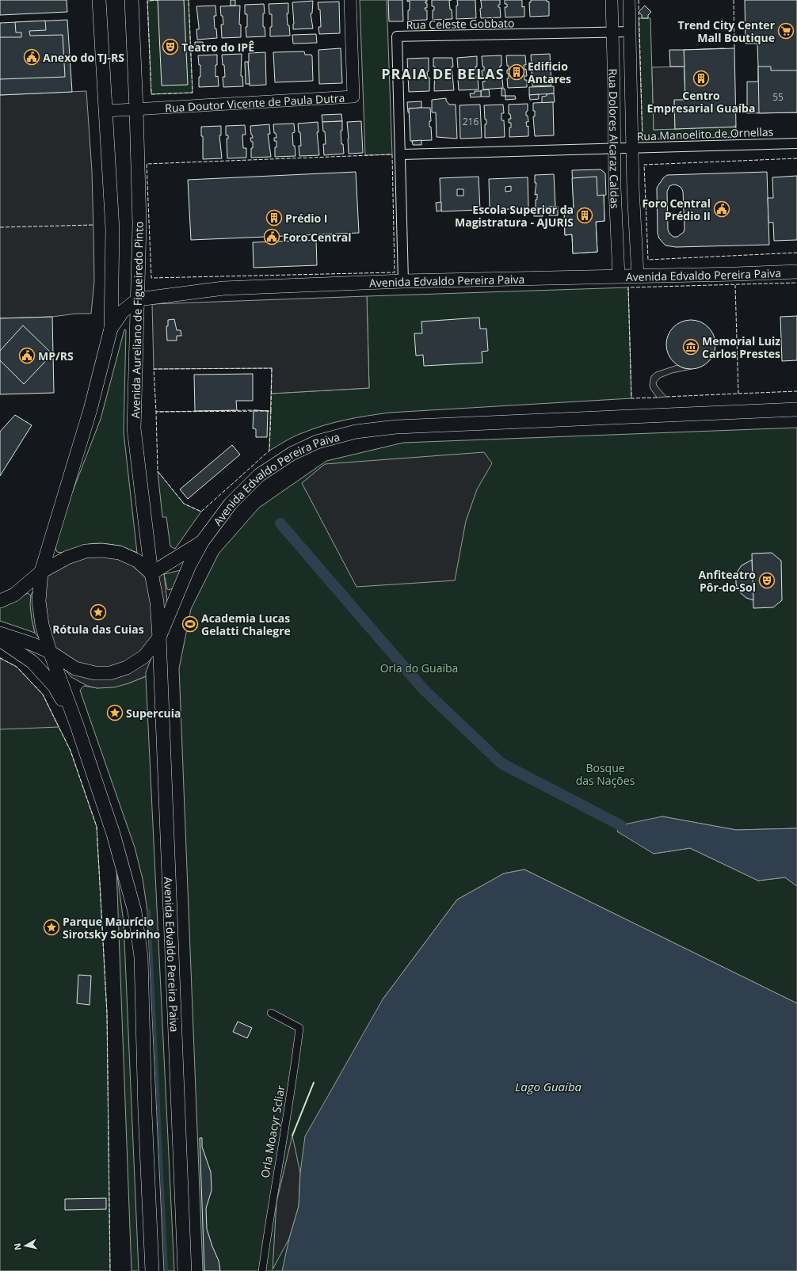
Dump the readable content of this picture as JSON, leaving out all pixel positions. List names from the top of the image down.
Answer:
{
  "streets": {
    "main road": ["Avenida Edvaldo Pereira Paiva", "Avenida Aureliano de Figueiredo Pinto"],
    "street": [
      "Rua Celeste Gobbato",
      "Rua Doutor Vicente de Paula Dutra",
      "Rua Manoelito de Ornellas",
      "Rua Dolores Alcaraz Caldas",
      "Orla Moacyr Scliar"
    ]
  },
  "crossings": [
    ["Rua Celeste Gobbato", "Rua Dolores Alcaraz Caldas"],
    ["Rua Doutor Vicente de Paula Dutra", "Avenida Aureliano de Figueiredo Pinto"],
    ["Rua Manoelito de Ornellas", "Rua Dolores Alcaraz Caldas"],
    ["Rua Dolores Alcaraz Caldas", "Avenida Edvaldo Pereira Paiva"],
    ["Avenida Edvaldo Pereira Paiva", "Avenida Aureliano de Figueiredo Pinto"]
  ],
  "districts": ["PRAIA DE BELAS"],
  "water": ["Lago Guaíba"],
  "parks": ["Orla do Guaíba", "Bosque das Nações"],
  "places": {
    "supermarket": ["Trend City Center Mall Boutique"],
    "theatre": ["Teatro do IPÊ", "Anfiteatro Pôr-do-Sol"],
    "public building": [
      "Anexo do TJ-RS",
      "Foro Central Prédio II",
      "Foro Central",
      "MP/RS"
    ],
    "building": [
      "Edificio Antares",
      "Centro Empresarial Guaíba",
      "Escola Superior da Magistratura - AJURIS",
      "Prédio I"
    ],
    "museum": ["Memorial Luiz Carlos Prestes"],
    "place": ["Rótula das Cuias", "Supercuia", "Parque Maurício Sirotsky Sobrinho"],
    "sports": ["Academia Lucas Gelatti Chalegre"]
  },
  "house_numbers": ["55", "216"],
  "north": "left"
}
